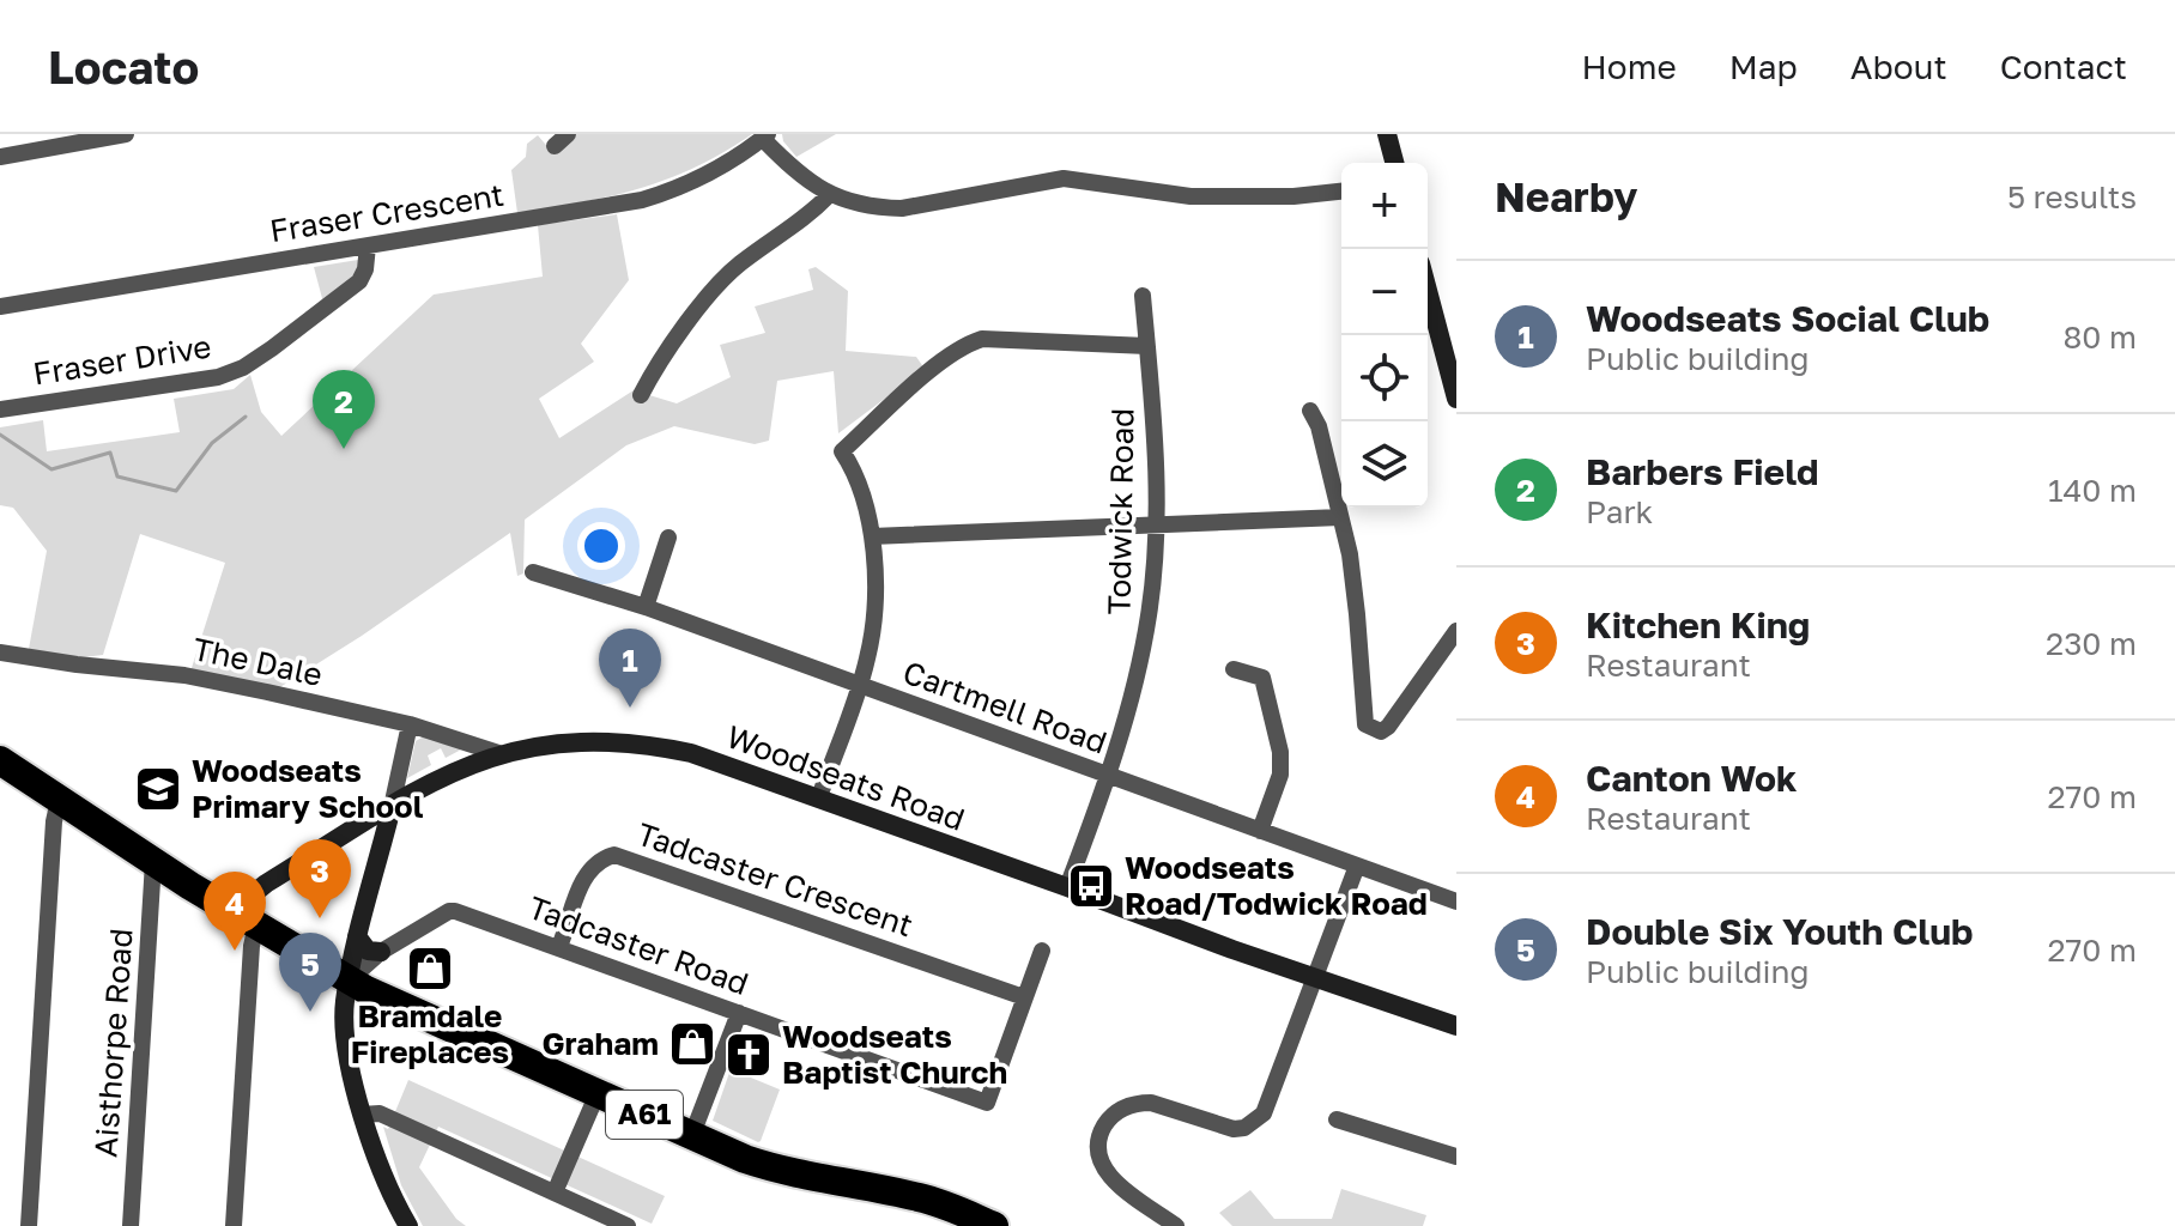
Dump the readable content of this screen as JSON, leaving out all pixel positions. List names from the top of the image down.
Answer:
{
  "streets": {
    "highway": ["A61"],
    "street": [
      "Fraser Crescent",
      "Fraser Drive",
      "Todwick Road",
      "The Dale",
      "Cartmell Road",
      "Woodseats Road",
      "Tadcaster Crescent",
      "Tadcaster Road",
      "Aisthorpe Road"
    ]
  },
  "crossings": [
    ["Fraser Crescent", "Fraser Drive"],
    ["Todwick Road", "Cartmell Road"],
    ["Todwick Road", "Woodseats Road"],
    ["The Dale", "Woodseats Road"],
    ["Woodseats Road", "A61"],
    ["Tadcaster Crescent", "Tadcaster Road"],
    ["Tadcaster Road", "A61"],
    ["Aisthorpe Road", "A61"]
  ],
  "places": {
    "school or university": ["Woodseats Primary School"],
    "bus stop": ["Woodseats Road/Todwick Road"],
    "shop": ["Bramdale Fireplaces", "Graham"],
    "church": ["Woodseats Baptist Church"]
  },
  "page": {
    "header": "Locato",
    "nav": [
      "Home",
      "Map",
      "About",
      "Contact"
    ],
    "heading": ["Nearby", "5 results"],
    "map_buttons": ["+", "−"],
    "list": [
      {
        "mark": "1",
        "name": "Woodseats Social Club",
        "note": "Public building",
        "value": "80 m"
      },
      {
        "mark": "2",
        "name": "Barbers Field",
        "note": "Park",
        "value": "140 m"
      },
      {
        "mark": "3",
        "name": "Kitchen King",
        "note": "Restaurant",
        "value": "230 m"
      },
      {
        "mark": "4",
        "name": "Canton Wok",
        "note": "Restaurant",
        "value": "270 m"
      },
      {
        "mark": "5",
        "name": "Double Six Youth Club",
        "note": "Public building",
        "value": "270 m"
      }
    ],
    "pins": [
      "2",
      "1",
      "3",
      "4",
      "5"
    ]
  }
}
